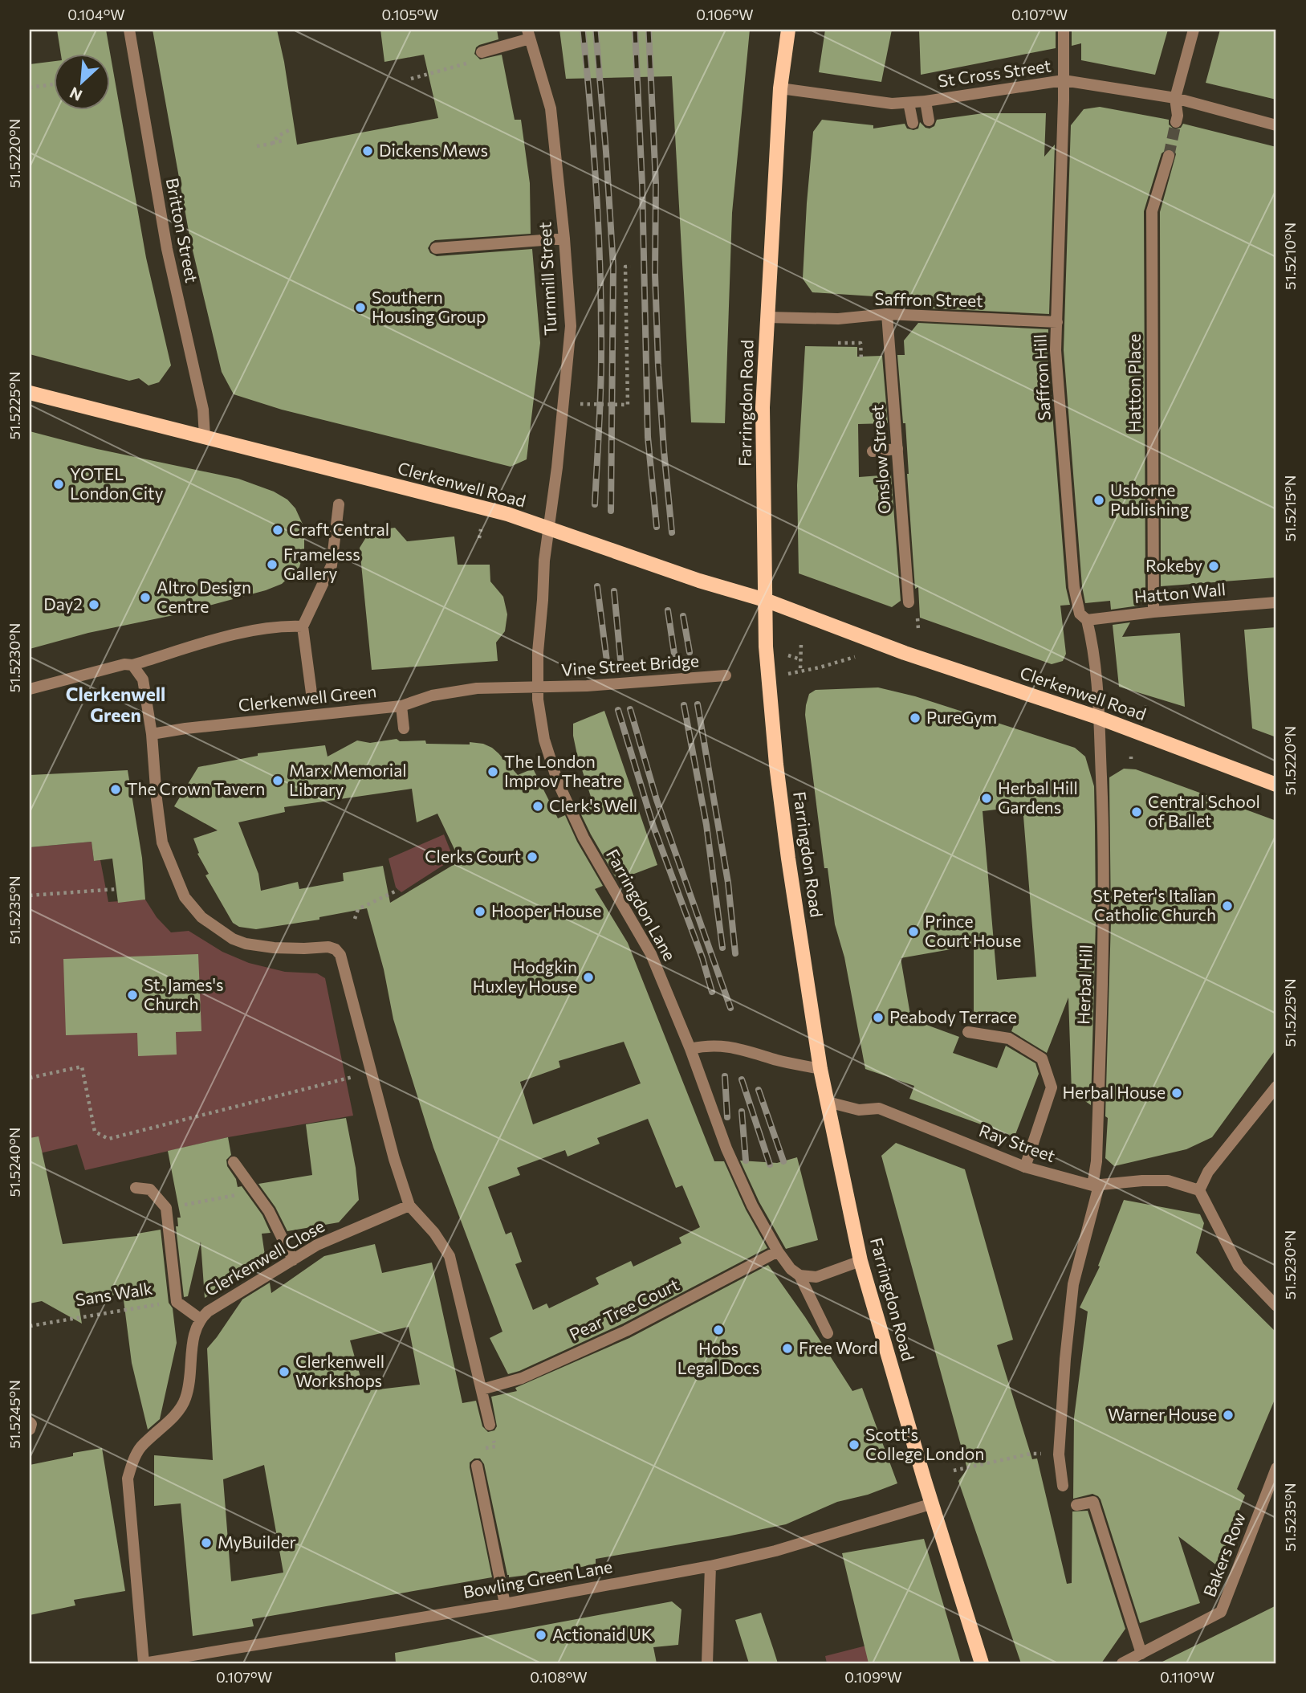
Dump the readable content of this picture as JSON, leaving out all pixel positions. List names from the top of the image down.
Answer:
{
  "streets": {
    "main road": ["Farringdon Road", "Clerkenwell Road"],
    "street": [
      "St Cross Street",
      "Britton Street",
      "Turnmill Street",
      "Saffron Street",
      "Saffron Hill",
      "Hatton Place",
      "Onslow Street",
      "Hatton Wall",
      "Vine Street Bridge",
      "Clerkenwell Green",
      "Farringdon Lane",
      "Herbal Hill",
      "Ray Street",
      "Clerkenwell Close",
      "Sans Walk",
      "Pear Tree Court",
      "Bakers Row",
      "Bowling Green Lane"
    ]
  },
  "crossings": [
    ["St Cross Street", "Saffron Hill"],
    ["St Cross Street", "Farringdon Road"],
    ["Britton Street", "Clerkenwell Road"],
    ["Turnmill Street", "Clerkenwell Road"],
    ["Turnmill Street", "Farringdon Lane"],
    ["Saffron Street", "Saffron Hill"],
    ["Saffron Street", "Farringdon Road"],
    ["Saffron Street", "Onslow Street"],
    ["Saffron Hill", "Clerkenwell Road"],
    ["Saffron Hill", "Hatton Wall"],
    ["Saffron Hill", "Herbal Hill"],
    ["Hatton Place", "Hatton Wall"],
    ["Farringdon Road", "Clerkenwell Road"],
    ["Farringdon Road", "Ray Street"],
    ["Farringdon Road", "Bowling Green Lane"],
    ["Clerkenwell Road", "Farringdon Lane"],
    ["Clerkenwell Road", "Herbal Hill"],
    ["Vine Street Bridge", "Clerkenwell Green"],
    ["Vine Street Bridge", "Farringdon Lane"],
    ["Clerkenwell Green", "Farringdon Lane"],
    ["Farringdon Lane", "Pear Tree Court"],
    ["Herbal Hill", "Ray Street"],
    ["Clerkenwell Close", "Sans Walk"],
    ["Clerkenwell Close", "Bowling Green Lane"]
  ],
  "districts": ["Clerkenwell Green"],
  "places": [
    "Dickens Mews",
    "Southern Housing Group",
    "YOTEL London City",
    "Usborne Publishing",
    "Craft Central",
    "Frameless Gallery",
    "Rokeby",
    "Altro Design Centre",
    "Day2",
    "PureGym",
    "The London Improv Theatre",
    "Marx Memorial Library",
    "The Crown Tavern",
    "Herbal Hill Gardens",
    "Clerk's Well",
    "Central School of Ballet",
    "Clerks Court",
    "St Peter's Italian Catholic Church",
    "Hooper House",
    "Prince Court House",
    "Hodgkin Huxley House",
    "St. James's Church",
    "Peabody Terrace",
    "Herbal House",
    "Hobs Legal Docs",
    "Free Word",
    "Clerkenwell Workshops",
    "Warner House",
    "Scott's College London",
    "MyBuilder",
    "Actionaid UK"
  ],
  "north": "bottom left",
  "coordinates": [
    "0.104°W",
    "0.105°W",
    "0.106°W",
    "0.107°W",
    "51.5220°N",
    "51.5210°N",
    "51.5225°N",
    "51.5215°N",
    "51.5230°N",
    "51.5235°N",
    "51.5240°N",
    "51.5245°N",
    "0.108°W",
    "0.109°W",
    "0.110°W"
  ]
}
